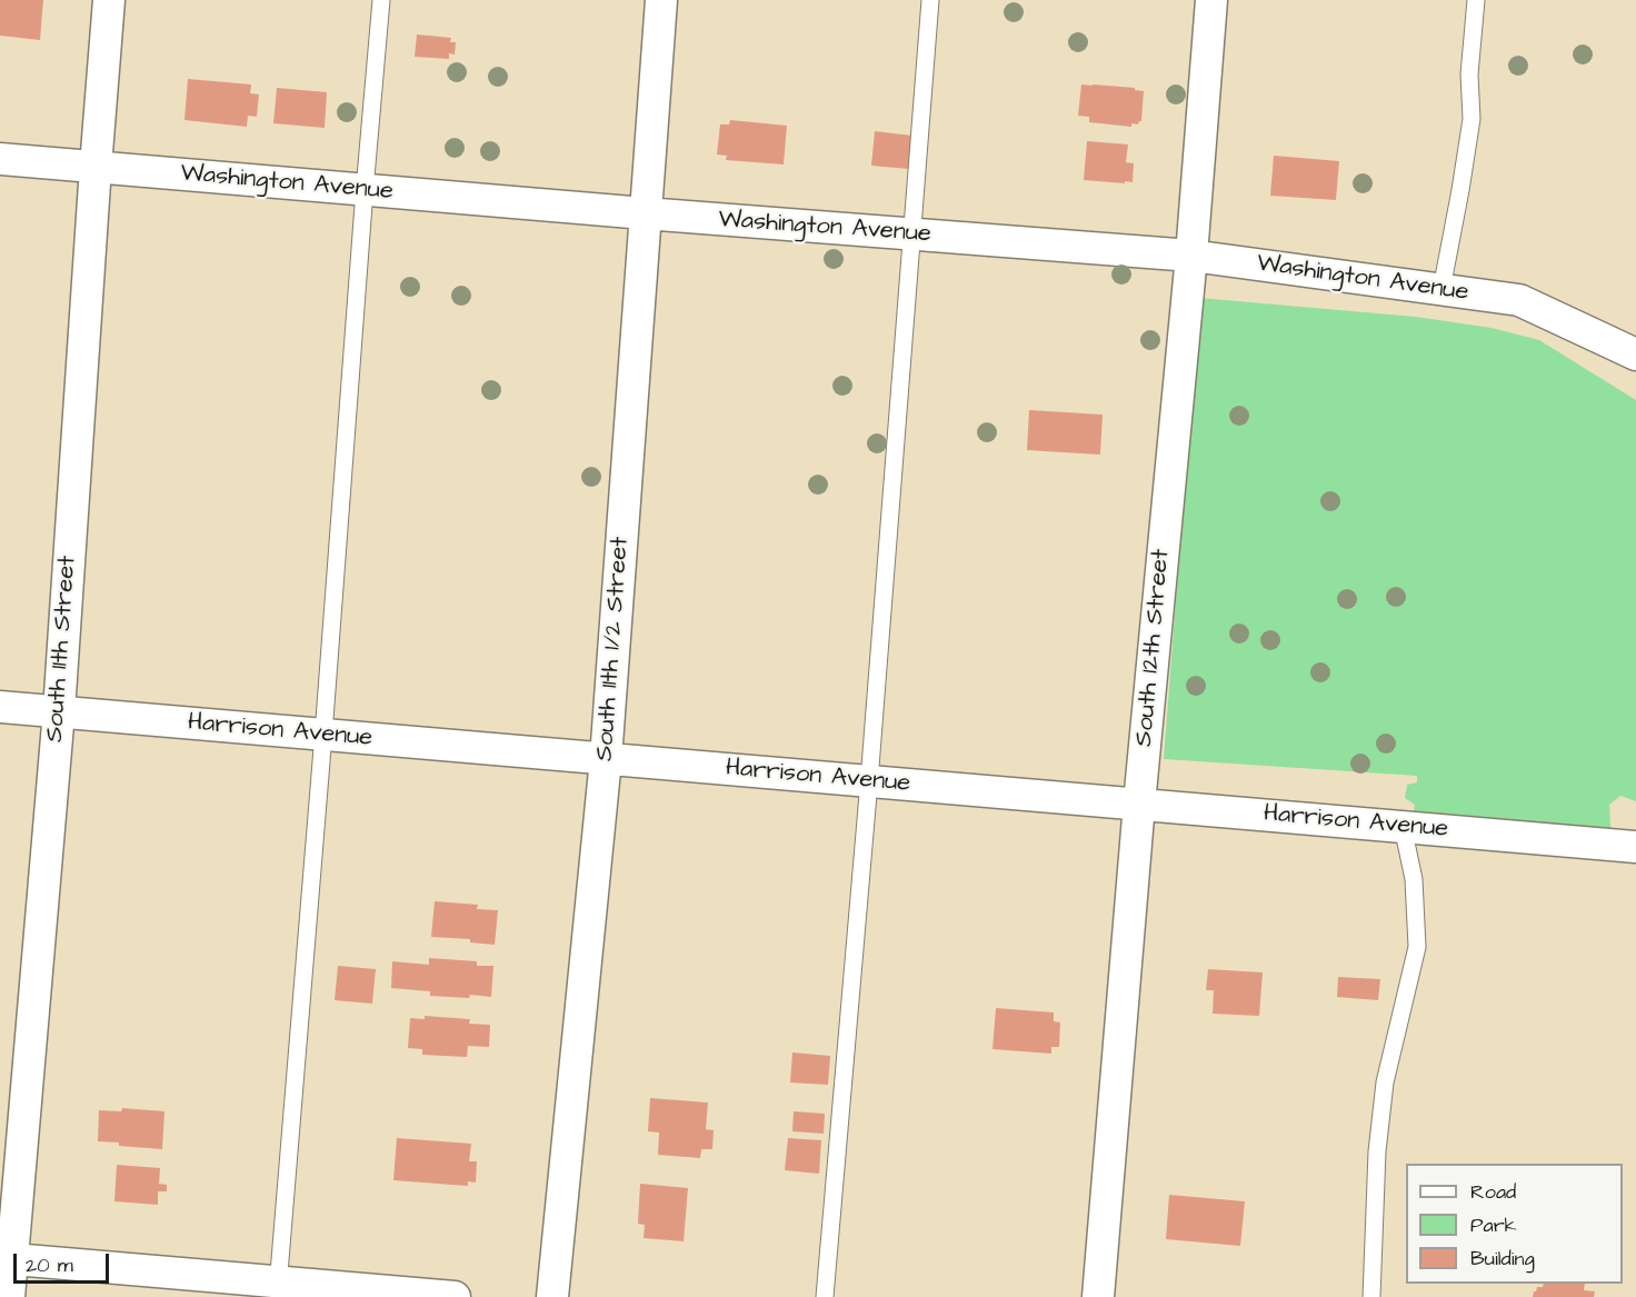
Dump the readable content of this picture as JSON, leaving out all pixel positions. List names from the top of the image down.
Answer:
{
  "streets": {
    "street": [
      "Washington Avenue",
      "South 12th Street",
      "South 11th Street",
      "South 11th 1/2 Street",
      "Harrison Avenue"
    ]
  },
  "crossings": [
    ["Washington Avenue", "South 12th Street"],
    ["Washington Avenue", "South 11th Street"],
    ["Washington Avenue", "South 11th 1/2 Street"],
    ["South 12th Street", "Harrison Avenue"],
    ["South 11th Street", "Harrison Avenue"],
    ["South 11th 1/2 Street", "Harrison Avenue"]
  ],
  "legend": ["Road", "Park", "Building"],
  "scale_bar": "20 m"
}
